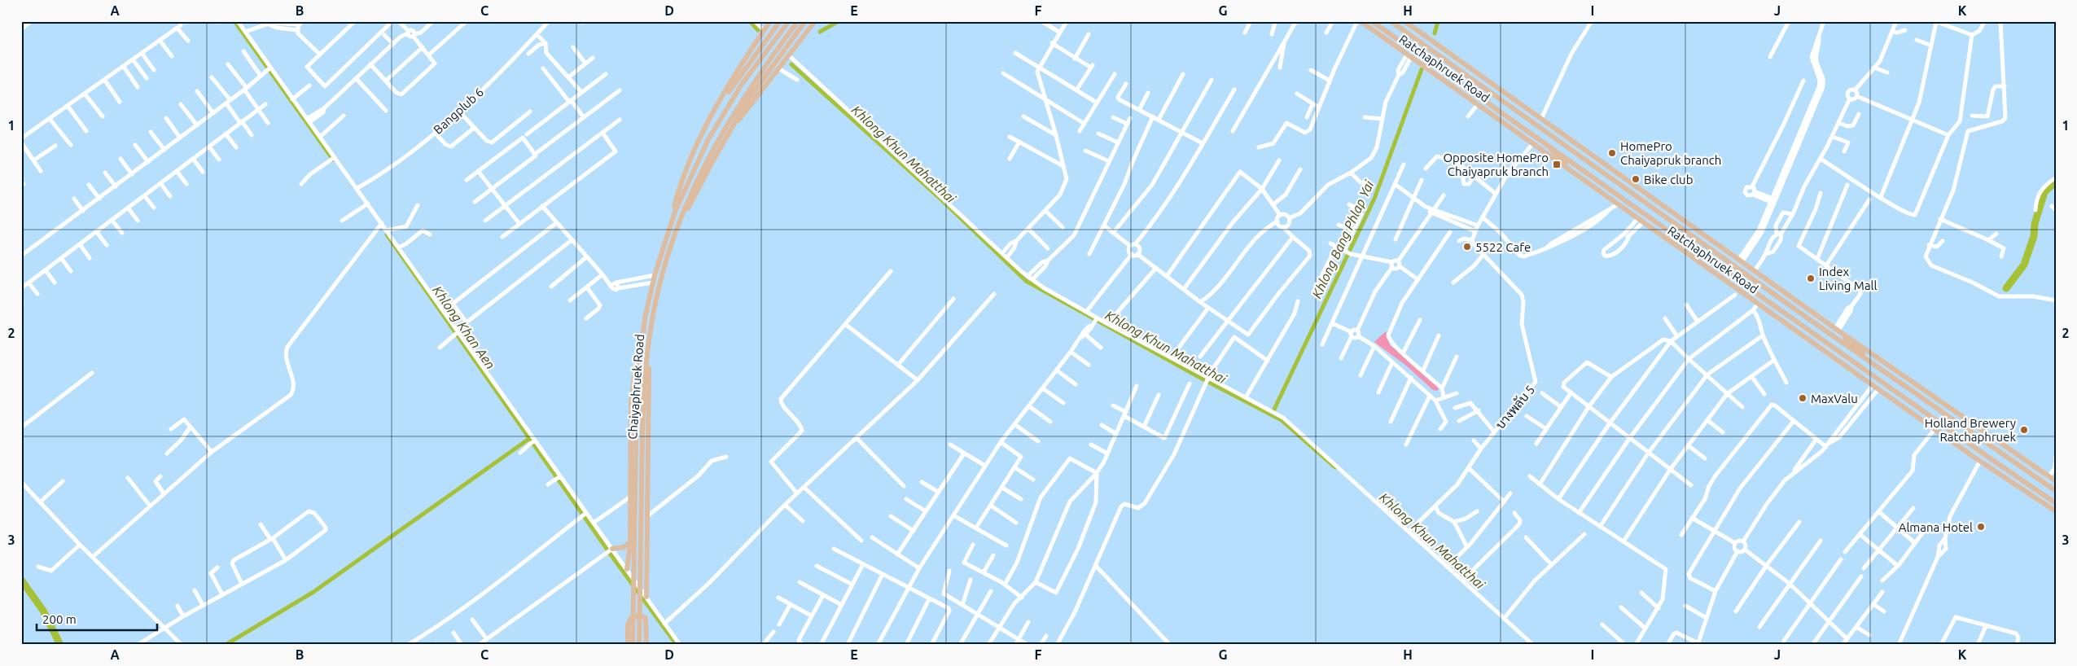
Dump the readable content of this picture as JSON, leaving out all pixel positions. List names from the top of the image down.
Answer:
{
  "streets": {
    "main road": ["Ratchaphruek Road", "Chaiyaphruek Road"],
    "street": ["Bangplub 6", "บางพลับ 5"]
  },
  "water": ["Khlong Khun Mahatthai", "Khlong Bang Phlap Yai", "Khlong Khan Aen"],
  "places": {
    "other": [
      "HomePro Chaiyapruk branch",
      "Bike club",
      "5522 Cafe",
      "Index Living Mall",
      "MaxValu",
      "Holland Brewery Ratchaphruek",
      "Almana Hotel"
    ],
    "transit": ["Opposite HomePro Chaiyapruk branch"]
  },
  "scale_bar": "200 m",
  "grid": {
    "columns": [
      "A",
      "B",
      "C",
      "D",
      "E",
      "F",
      "G",
      "H",
      "I",
      "J",
      "K"
    ],
    "rows": ["1", "2", "3"]
  }
}
